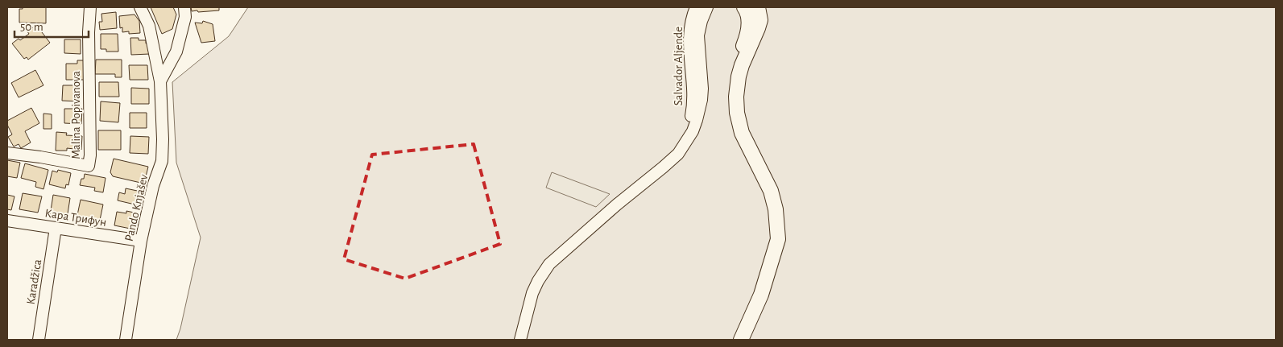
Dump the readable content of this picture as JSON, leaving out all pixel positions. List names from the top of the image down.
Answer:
{
  "streets": {
    "street": [
      "Salvador Aljende",
      "Malina Popivanova",
      "Pando Knjašev",
      "Кара Трифун",
      "Karadžica"
    ]
  },
  "crossings": [
    ["Pando Knjašev", "Кара Трифун"],
    ["Кара Трифун", "Karadžica"]
  ],
  "scale_bar": "50 m"
}
